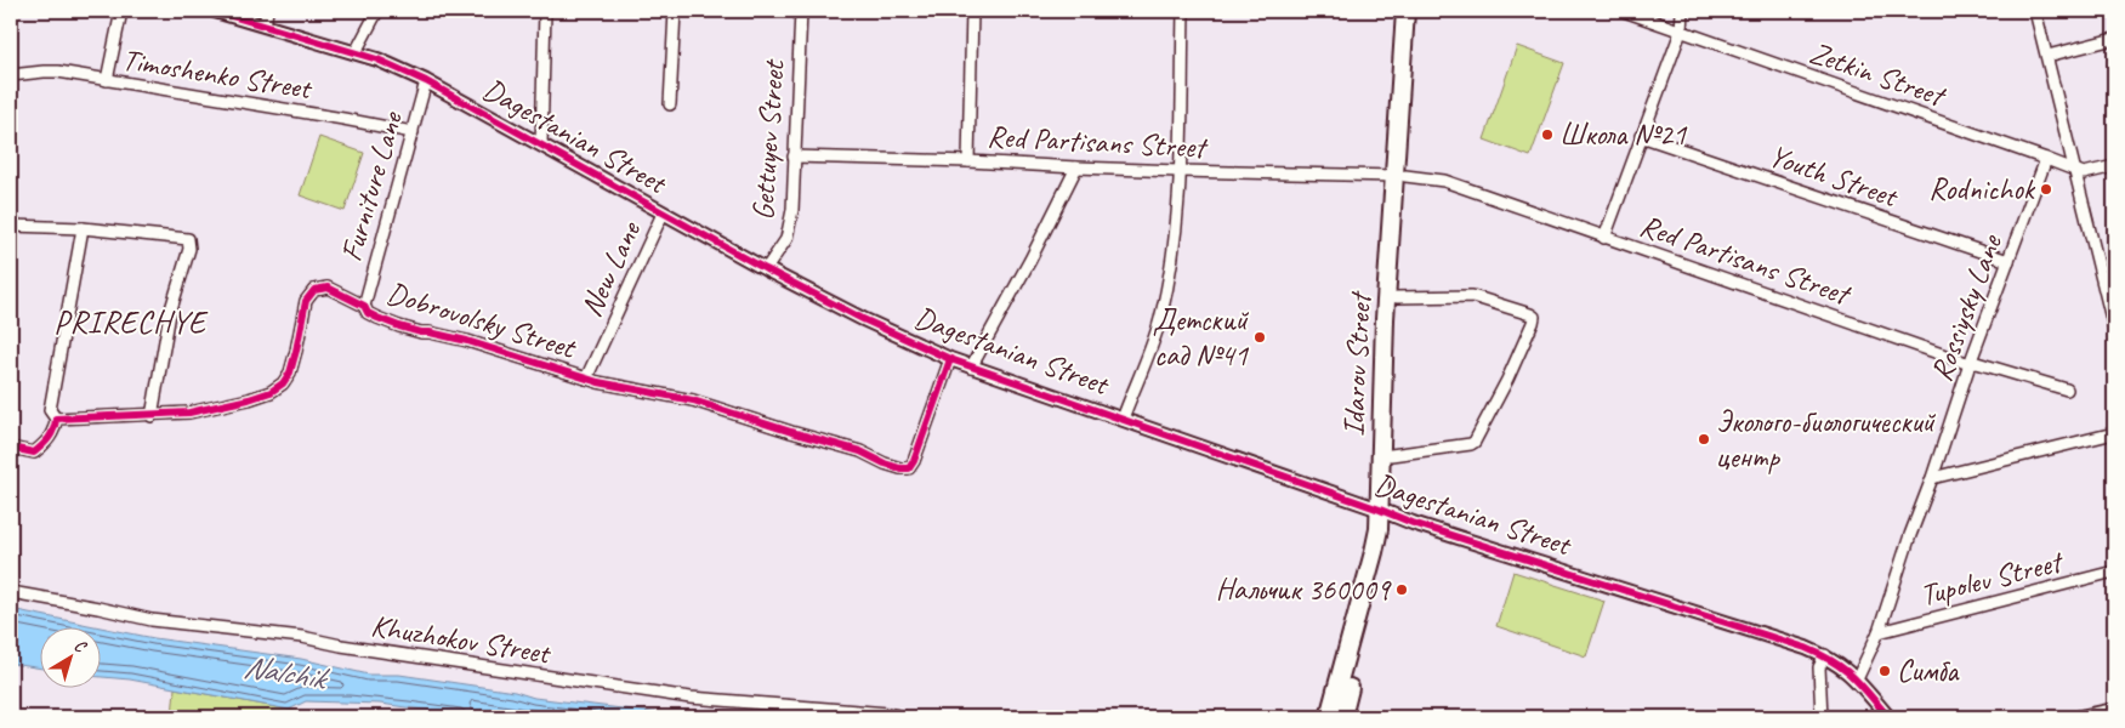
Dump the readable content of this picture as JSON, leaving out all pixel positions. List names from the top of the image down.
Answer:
{
  "streets": {
    "main road": ["Idarov Street"],
    "street": [
      "Timoshenko Street",
      "Zetkin Street",
      "Dagestanian Street",
      "Gettuyev Street",
      "Red Partisans Street",
      "Youth Street",
      "Furniture Lane",
      "New Lane",
      "Rossiysky Lane",
      "Dobrovolsky Street",
      "Tupolev Street",
      "Khuzhokov Street"
    ]
  },
  "crossings": [
    ["Timoshenko Street", "Furniture Lane"],
    ["Zetkin Street", "Rossiysky Lane"],
    ["Dagestanian Street", "Gettuyev Street"],
    ["Dagestanian Street", "Furniture Lane"],
    ["Dagestanian Street", "New Lane"],
    ["Dagestanian Street", "Rossiysky Lane"],
    ["Dagestanian Street", "Dobrovolsky Street"],
    ["Dagestanian Street", "Idarov Street"],
    ["Gettuyev Street", "Red Partisans Street"],
    ["Red Partisans Street", "Rossiysky Lane"],
    ["Red Partisans Street", "Idarov Street"],
    ["Youth Street", "Rossiysky Lane"],
    ["Furniture Lane", "Dobrovolsky Street"],
    ["New Lane", "Dobrovolsky Street"],
    ["Rossiysky Lane", "Tupolev Street"]
  ],
  "districts": ["PRIRECHYE"],
  "water": ["Nalchik"],
  "places": [
    "Школа №21",
    "Rodnichok",
    "Детский сад №41",
    "Эколого-биологический центр",
    "Нальчик 360009",
    "Симба"
  ],
  "north": "top right"
}
